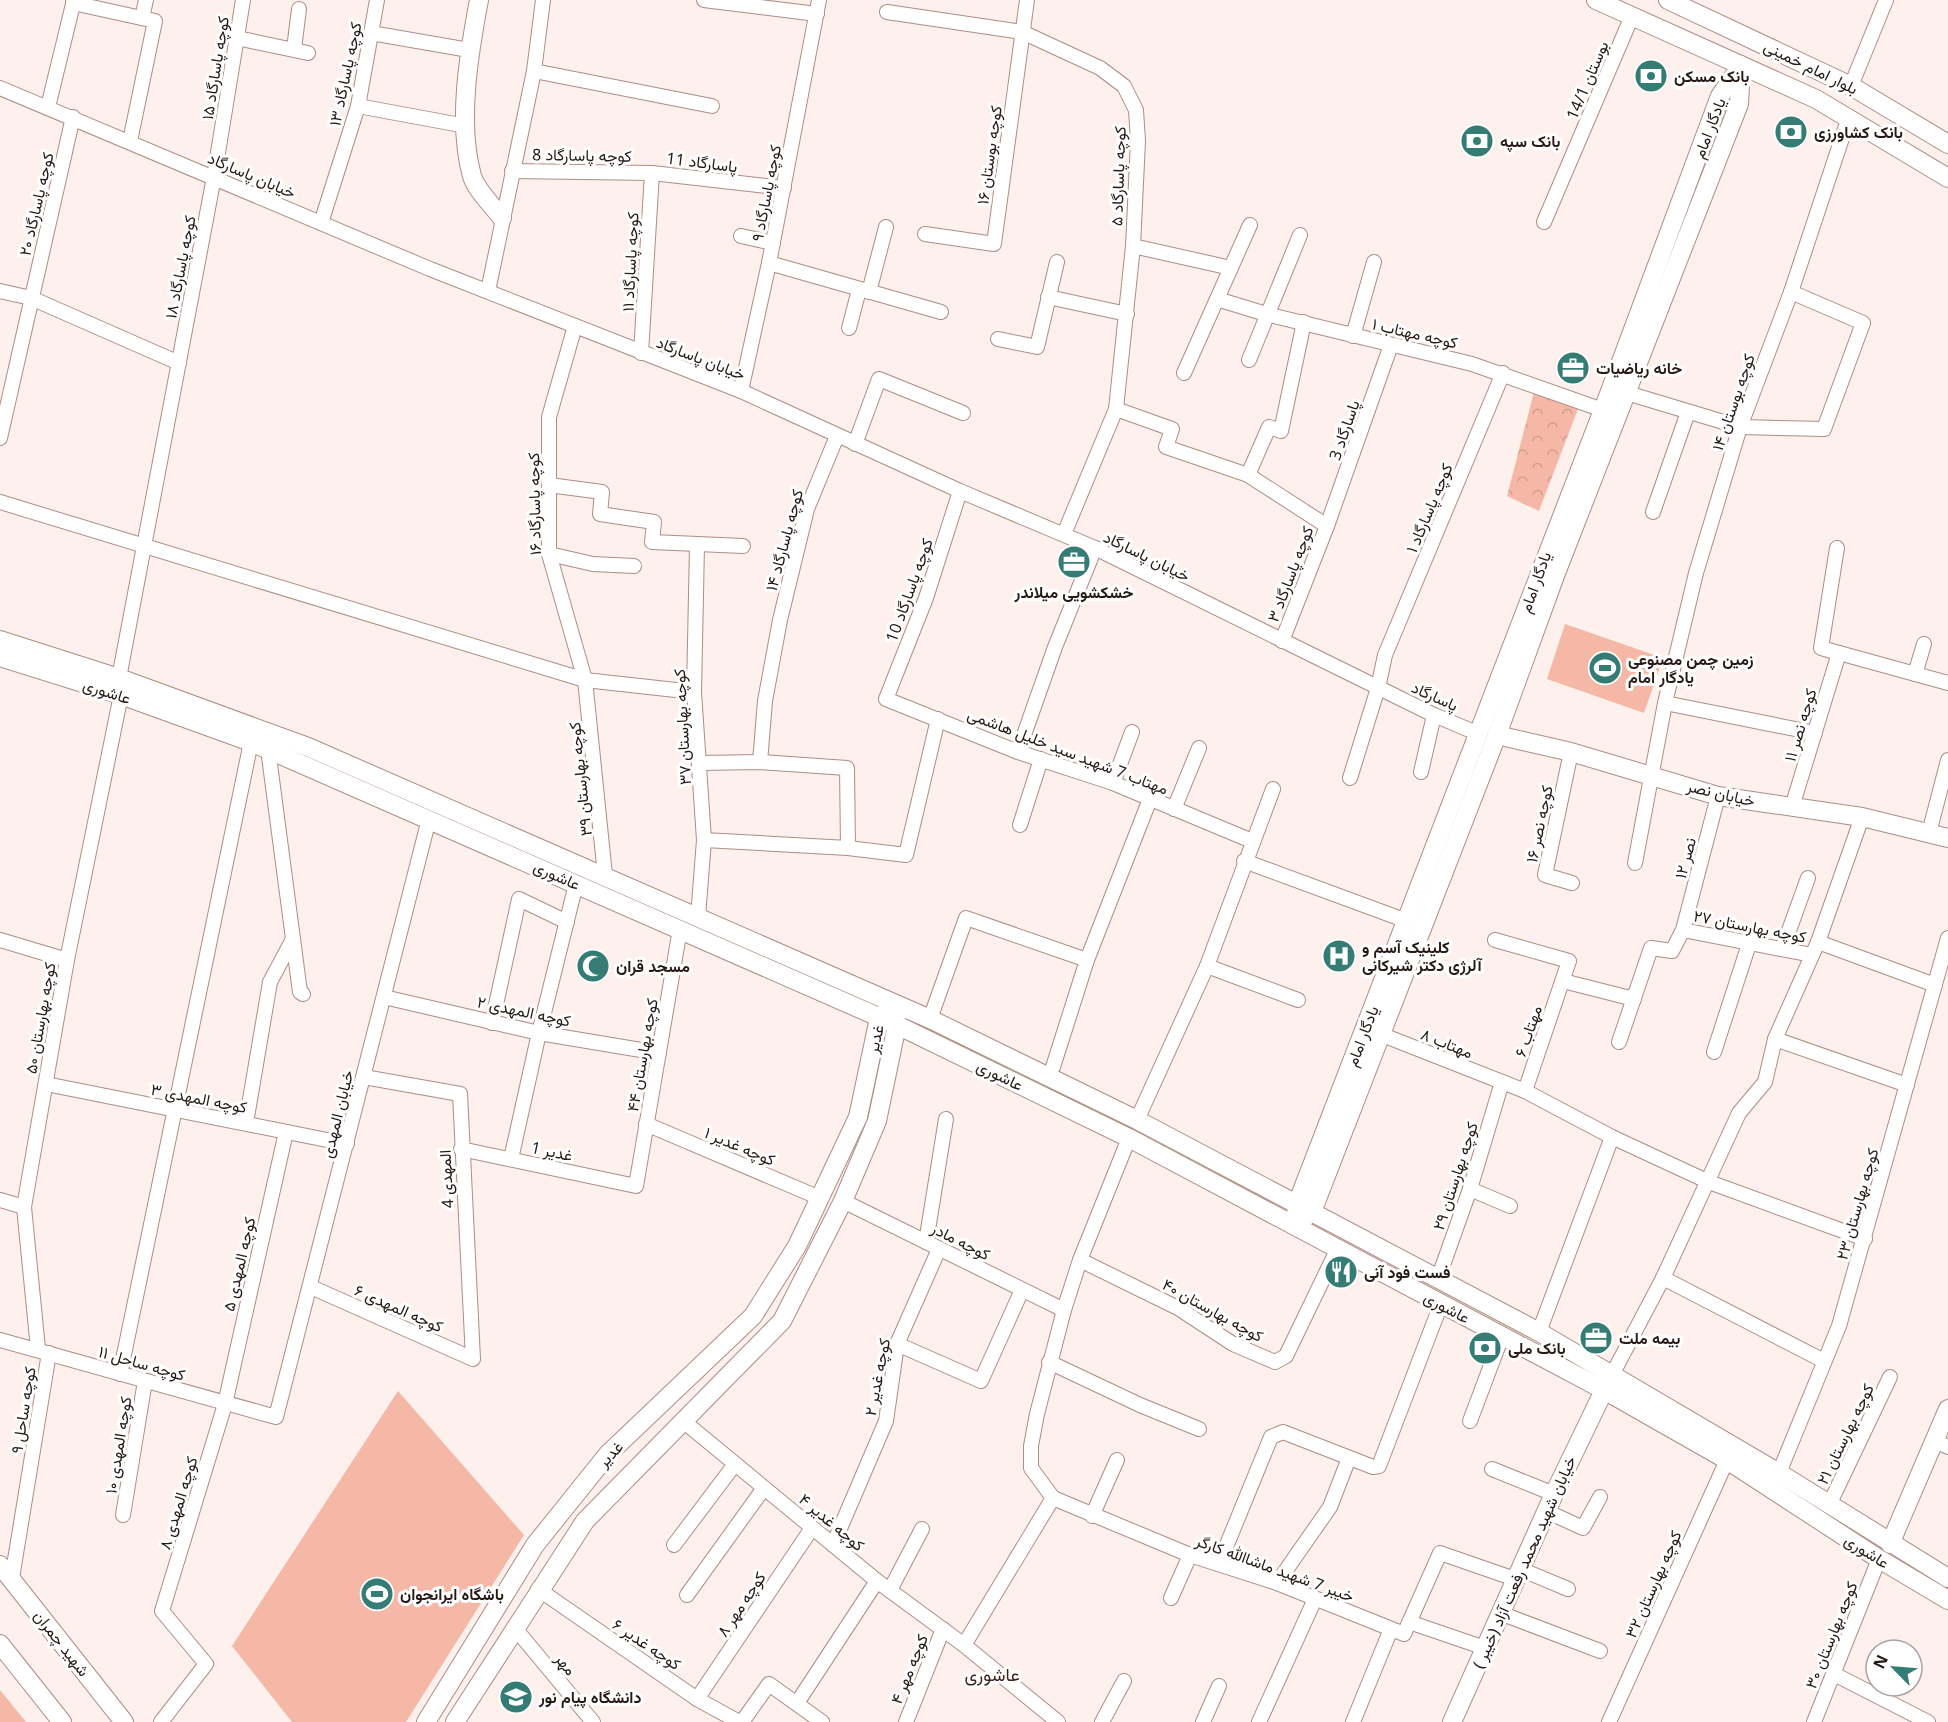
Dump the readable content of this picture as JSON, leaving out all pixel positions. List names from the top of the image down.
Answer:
{
  "streets": {
    "street": [
      "بلوار امام خمینی",
      "کوچه پاسارگاد ۱۵",
      "کوچه پاسارگاد ۱۳",
      "بوستان 14/1",
      "یادگار امام",
      "کوچه پاسارگاد 8",
      "کوچه بوستان ۱۶",
      "پاسارگاد 11",
      "خیابان پاسارگاد",
      "کوچه پاسارگاد ۵",
      "کوچه پاسارگاد ۹",
      "کوچه پاسارگاد ۲۰",
      "کوچه پاسارگاد ۱۱",
      "کوچه پاسارگاد ۱۸",
      "کوچه مهتاب ۱",
      "کوچه بوستان ۱۴",
      "پاسارگاد 3",
      "کوچه پاسارگاد ۱۶",
      "کوچه پاسارگاد ۱",
      "کوچه پاسارگاد ۱۴",
      "کوچه پاسارگاد ۳",
      "کوچه پاسارگاد 10",
      "عاشوری",
      "پاسارگاد",
      "کوچه نصر ۱۱",
      "کوچه بهارستان ۳۷",
      "مهتاب 7 شهید سید خلیل هاشمی",
      "کوچه بهارستان ۳۹",
      "خیابان نصر",
      "کوچه نصر ۱۶",
      "نصر ۱۲",
      "کوچه بهارستان ۲۷",
      "کوچه المهدی ۲",
      "کوچه بهارستان ۵۰",
      "مهتاب ۶",
      "غدیر",
      "مهتاب ۸",
      "کوچه بهارستان ۴۴",
      "کوچه المهدی ۳",
      "خیابان المهدی",
      "کوچه غدیر ۱",
      "غدیر 1",
      "کوچه بهارستان ۲۹",
      "المهدی 4",
      "کوچه بهارستان ۲۳",
      "کوچه مادر",
      "کوچه المهدی ۵",
      "کوچه المهدی ۶",
      "کوچه بهارستان ۴۰",
      "کوچه ساحل ۱۱",
      "کوچه غدیر ۲",
      "کوچه ساحل ۹",
      "کوچه بهارستان ۲۱",
      "کوچه المهدی ۱۰",
      "کوچه المهدی ۸",
      "کوچه غدیر ۴",
      "( خیبر) خیابان شهید محمد رفعت آزاد",
      "خیبر 7 شهید ماشاالله کارگر",
      "کوچه بهارستان ۳۲",
      "کوچه مهر ۸",
      "کوچه بهارستان ۳۰",
      "شهید چمران",
      "کوچه غدیر ۶",
      "مهر",
      "کوچه مهر ۴"
    ]
  },
  "crossings": [
    ["بلوار امام خمینی", "بوستان 14/1"],
    ["بلوار امام خمینی", "یادگار امام"],
    ["بلوار امام خمینی", "کوچه بوستان ۱۴"],
    ["کوچه پاسارگاد ۱۵", "خیابان پاسارگاد"],
    ["کوچه پاسارگاد ۱۵", "کوچه پاسارگاد ۱۸"],
    ["کوچه پاسارگاد ۱۳", "خیابان پاسارگاد"],
    ["یادگار امام", "کوچه مهتاب ۱"],
    ["یادگار امام", "عاشوری"],
    ["یادگار امام", "پاسارگاد"],
    ["یادگار امام", "خیابان نصر"],
    ["یادگار امام", "مهتاب ۸"],
    ["کوچه پاسارگاد 8", "پاسارگاد 11"],
    ["کوچه پاسارگاد 8", "کوچه پاسارگاد ۱۱"],
    ["کوچه بوستان ۱۶", "کوچه پاسارگاد ۵"],
    ["پاسارگاد 11", "کوچه پاسارگاد ۹"],
    ["پاسارگاد 11", "کوچه پاسارگاد ۱۱"],
    ["خیابان پاسارگاد", "کوچه پاسارگاد ۵"],
    ["خیابان پاسارگاد", "کوچه پاسارگاد ۹"],
    ["خیابان پاسارگاد", "کوچه پاسارگاد ۲۰"],
    ["خیابان پاسارگاد", "کوچه پاسارگاد ۱۱"],
    ["خیابان پاسارگاد", "کوچه پاسارگاد ۱۸"],
    ["خیابان پاسارگاد", "کوچه پاسارگاد ۱۶"],
    ["خیابان پاسارگاد", "کوچه پاسارگاد ۱"],
    ["خیابان پاسارگاد", "کوچه پاسارگاد ۱۴"],
    ["خیابان پاسارگاد", "کوچه پاسارگاد ۳"],
    ["خیابان پاسارگاد", "کوچه پاسارگاد 10"],
    ["خیابان پاسارگاد", "پاسارگاد"],
    ["کوچه پاسارگاد ۵", "کوچه پاسارگاد ۳"],
    ["کوچه پاسارگاد ۱۸", "کوچه بهارستان ۵۰"],
    ["کوچه مهتاب ۱", "پاسارگاد 3"],
    ["کوچه مهتاب ۱", "کوچه پاسارگاد ۱"],
    ["کوچه بوستان ۱۴", "خیابان نصر"],
    ["پاسارگاد 3", "کوچه پاسارگاد ۳"],
    ["کوچه پاسارگاد ۱۶", "کوچه بهارستان ۳۹"],
    ["کوچه پاسارگاد ۱", "پاسارگاد"],
    ["کوچه پاسارگاد 10", "مهتاب 7 شهید سید خلیل هاشمی"],
    ["عاشوری", "کوچه بهارستان ۳۷"],
    ["عاشوری", "کوچه بهارستان ۳۹"],
    ["عاشوری", "کوچه بهارستان ۵۰"],
    ["عاشوری", "غدیر"],
    ["عاشوری", "کوچه بهارستان ۴۴"],
    ["عاشوری", "خیابان المهدی"],
    ["عاشوری", "کوچه بهارستان ۲۹"],
    ["عاشوری", "کوچه بهارستان ۲۳"],
    ["عاشوری", "کوچه بهارستان ۴۰"],
    ["عاشوری", "کوچه بهارستان ۲۱"],
    ["عاشوری", "( خیبر) خیابان شهید محمد رفعت آزاد"],
    ["عاشوری", "کوچه بهارستان ۳۲"],
    ["عاشوری", "کوچه بهارستان ۳۰"],
    ["پاسارگاد", "خیابان نصر"],
    ["کوچه نصر ۱۱", "خیابان نصر"],
    ["خیابان نصر", "کوچه نصر ۱۶"],
    ["خیابان نصر", "نصر ۱۲"],
    ["نصر ۱۲", "کوچه بهارستان ۲۷"],
    ["کوچه بهارستان ۲۷", "کوچه بهارستان ۲۳"],
    ["کوچه المهدی ۲", "کوچه بهارستان ۴۴"],
    ["کوچه المهدی ۲", "خیابان المهدی"],
    ["کوچه بهارستان ۵۰", "کوچه المهدی ۳"],
    ["کوچه بهارستان ۵۰", "کوچه ساحل ۱۱"],
    ["کوچه بهارستان ۵۰", "کوچه ساحل ۹"],
    ["مهتاب ۶", "مهتاب ۸"],
    ["غدیر", "کوچه غدیر ۱"],
    ["غدیر", "کوچه مادر"],
    ["غدیر", "کوچه غدیر ۴"],
    ["غدیر", "کوچه غدیر ۶"],
    ["غدیر", "مهر"],
    ["مهتاب ۸", "کوچه بهارستان ۲۹"],
    ["مهتاب ۸", "کوچه بهارستان ۲۳"],
    ["کوچه بهارستان ۴۴", "کوچه غدیر ۱"],
    ["کوچه بهارستان ۴۴", "غدیر 1"],
    ["کوچه المهدی ۳", "خیابان المهدی"],
    ["کوچه المهدی ۳", "کوچه المهدی ۵"],
    ["خیابان المهدی", "المهدی 4"],
    ["خیابان المهدی", "کوچه المهدی ۶"],
    ["خیابان المهدی", "کوچه ساحل ۱۱"],
    ["غدیر 1", "المهدی 4"],
    ["المهدی 4", "کوچه المهدی ۶"],
    ["کوچه مادر", "کوچه غدیر ۲"],
    ["کوچه المهدی ۵", "کوچه ساحل ۱۱"],
    ["کوچه المهدی ۵", "کوچه المهدی ۸"],
    ["کوچه ساحل ۱۱", "کوچه ساحل ۹"],
    ["کوچه ساحل ۱۱", "کوچه المهدی ۱۰"],
    ["کوچه ساحل ۱۱", "کوچه المهدی ۸"],
    ["کوچه غدیر ۲", "کوچه غدیر ۴"],
    ["کوچه ساحل ۹", "شهید چمران"],
    ["کوچه غدیر ۴", "کوچه مهر ۸"],
    ["کوچه غدیر ۴", "کوچه مهر ۴"],
    ["کوچه مهر ۸", "کوچه غدیر ۶"]
  ],
  "districts": ["عاشوری"],
  "places": {
    "bank": [
      "بانک مسکن",
      "بانک کشاورزی",
      "بانک سپه",
      "بانک ملی"
    ],
    "office": ["خانه ریاضیات", "خشکشویی میلاندر", "بیمه ملت"],
    "sports": ["زمین چمن مصنوعی یادگار امام", "باشگاه ایرانجوان"],
    "hospital": ["کلینیک آسم و آلرژی دکتر شیرکانی"],
    "mosque": ["مسجد قران"],
    "restaurant": ["فست فود آنی"],
    "school or university": ["دانشگاه پیام نور"]
  },
  "north": "top left"
}
